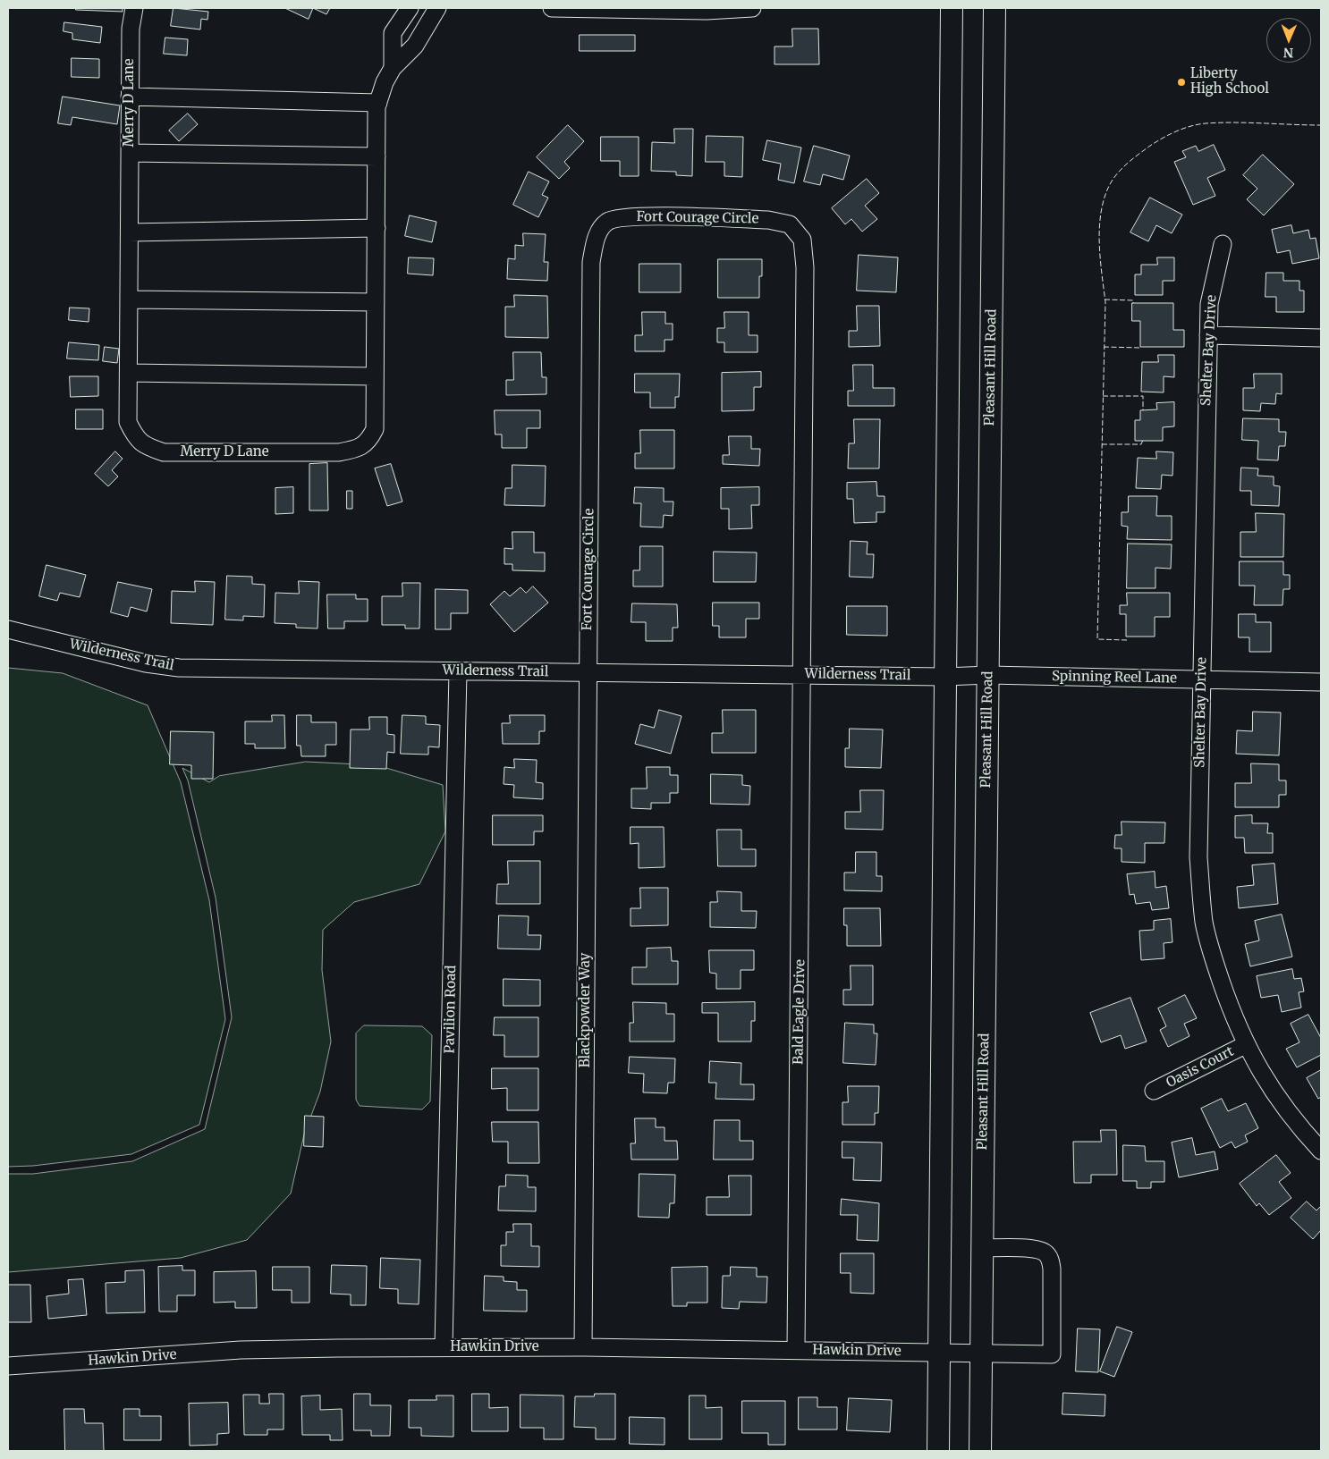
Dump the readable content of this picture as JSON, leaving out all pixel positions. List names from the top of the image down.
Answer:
{
  "streets": {
    "main road": ["Pleasant Hill Road"],
    "street": [
      "Merry D Lane",
      "Fort Courage Circle",
      "Shelter Bay Drive",
      "Wilderness Trail",
      "Spinning Reel Lane",
      "Pavilion Road",
      "Blackpowder Way",
      "Bald Eagle Drive",
      "Oasis Court",
      "Hawkin Drive"
    ]
  },
  "crossings": [
    ["Fort Courage Circle", "Wilderness Trail"],
    ["Fort Courage Circle", "Blackpowder Way"],
    ["Fort Courage Circle", "Bald Eagle Drive"],
    ["Shelter Bay Drive", "Spinning Reel Lane"],
    ["Shelter Bay Drive", "Oasis Court"],
    ["Pleasant Hill Road", "Wilderness Trail"],
    ["Pleasant Hill Road", "Spinning Reel Lane"],
    ["Pleasant Hill Road", "Hawkin Drive"],
    ["Wilderness Trail", "Spinning Reel Lane"],
    ["Wilderness Trail", "Pavilion Road"],
    ["Wilderness Trail", "Blackpowder Way"],
    ["Wilderness Trail", "Bald Eagle Drive"],
    ["Pavilion Road", "Hawkin Drive"],
    ["Blackpowder Way", "Hawkin Drive"],
    ["Bald Eagle Drive", "Hawkin Drive"]
  ],
  "places": ["Liberty High School"],
  "north": "bottom"
}
